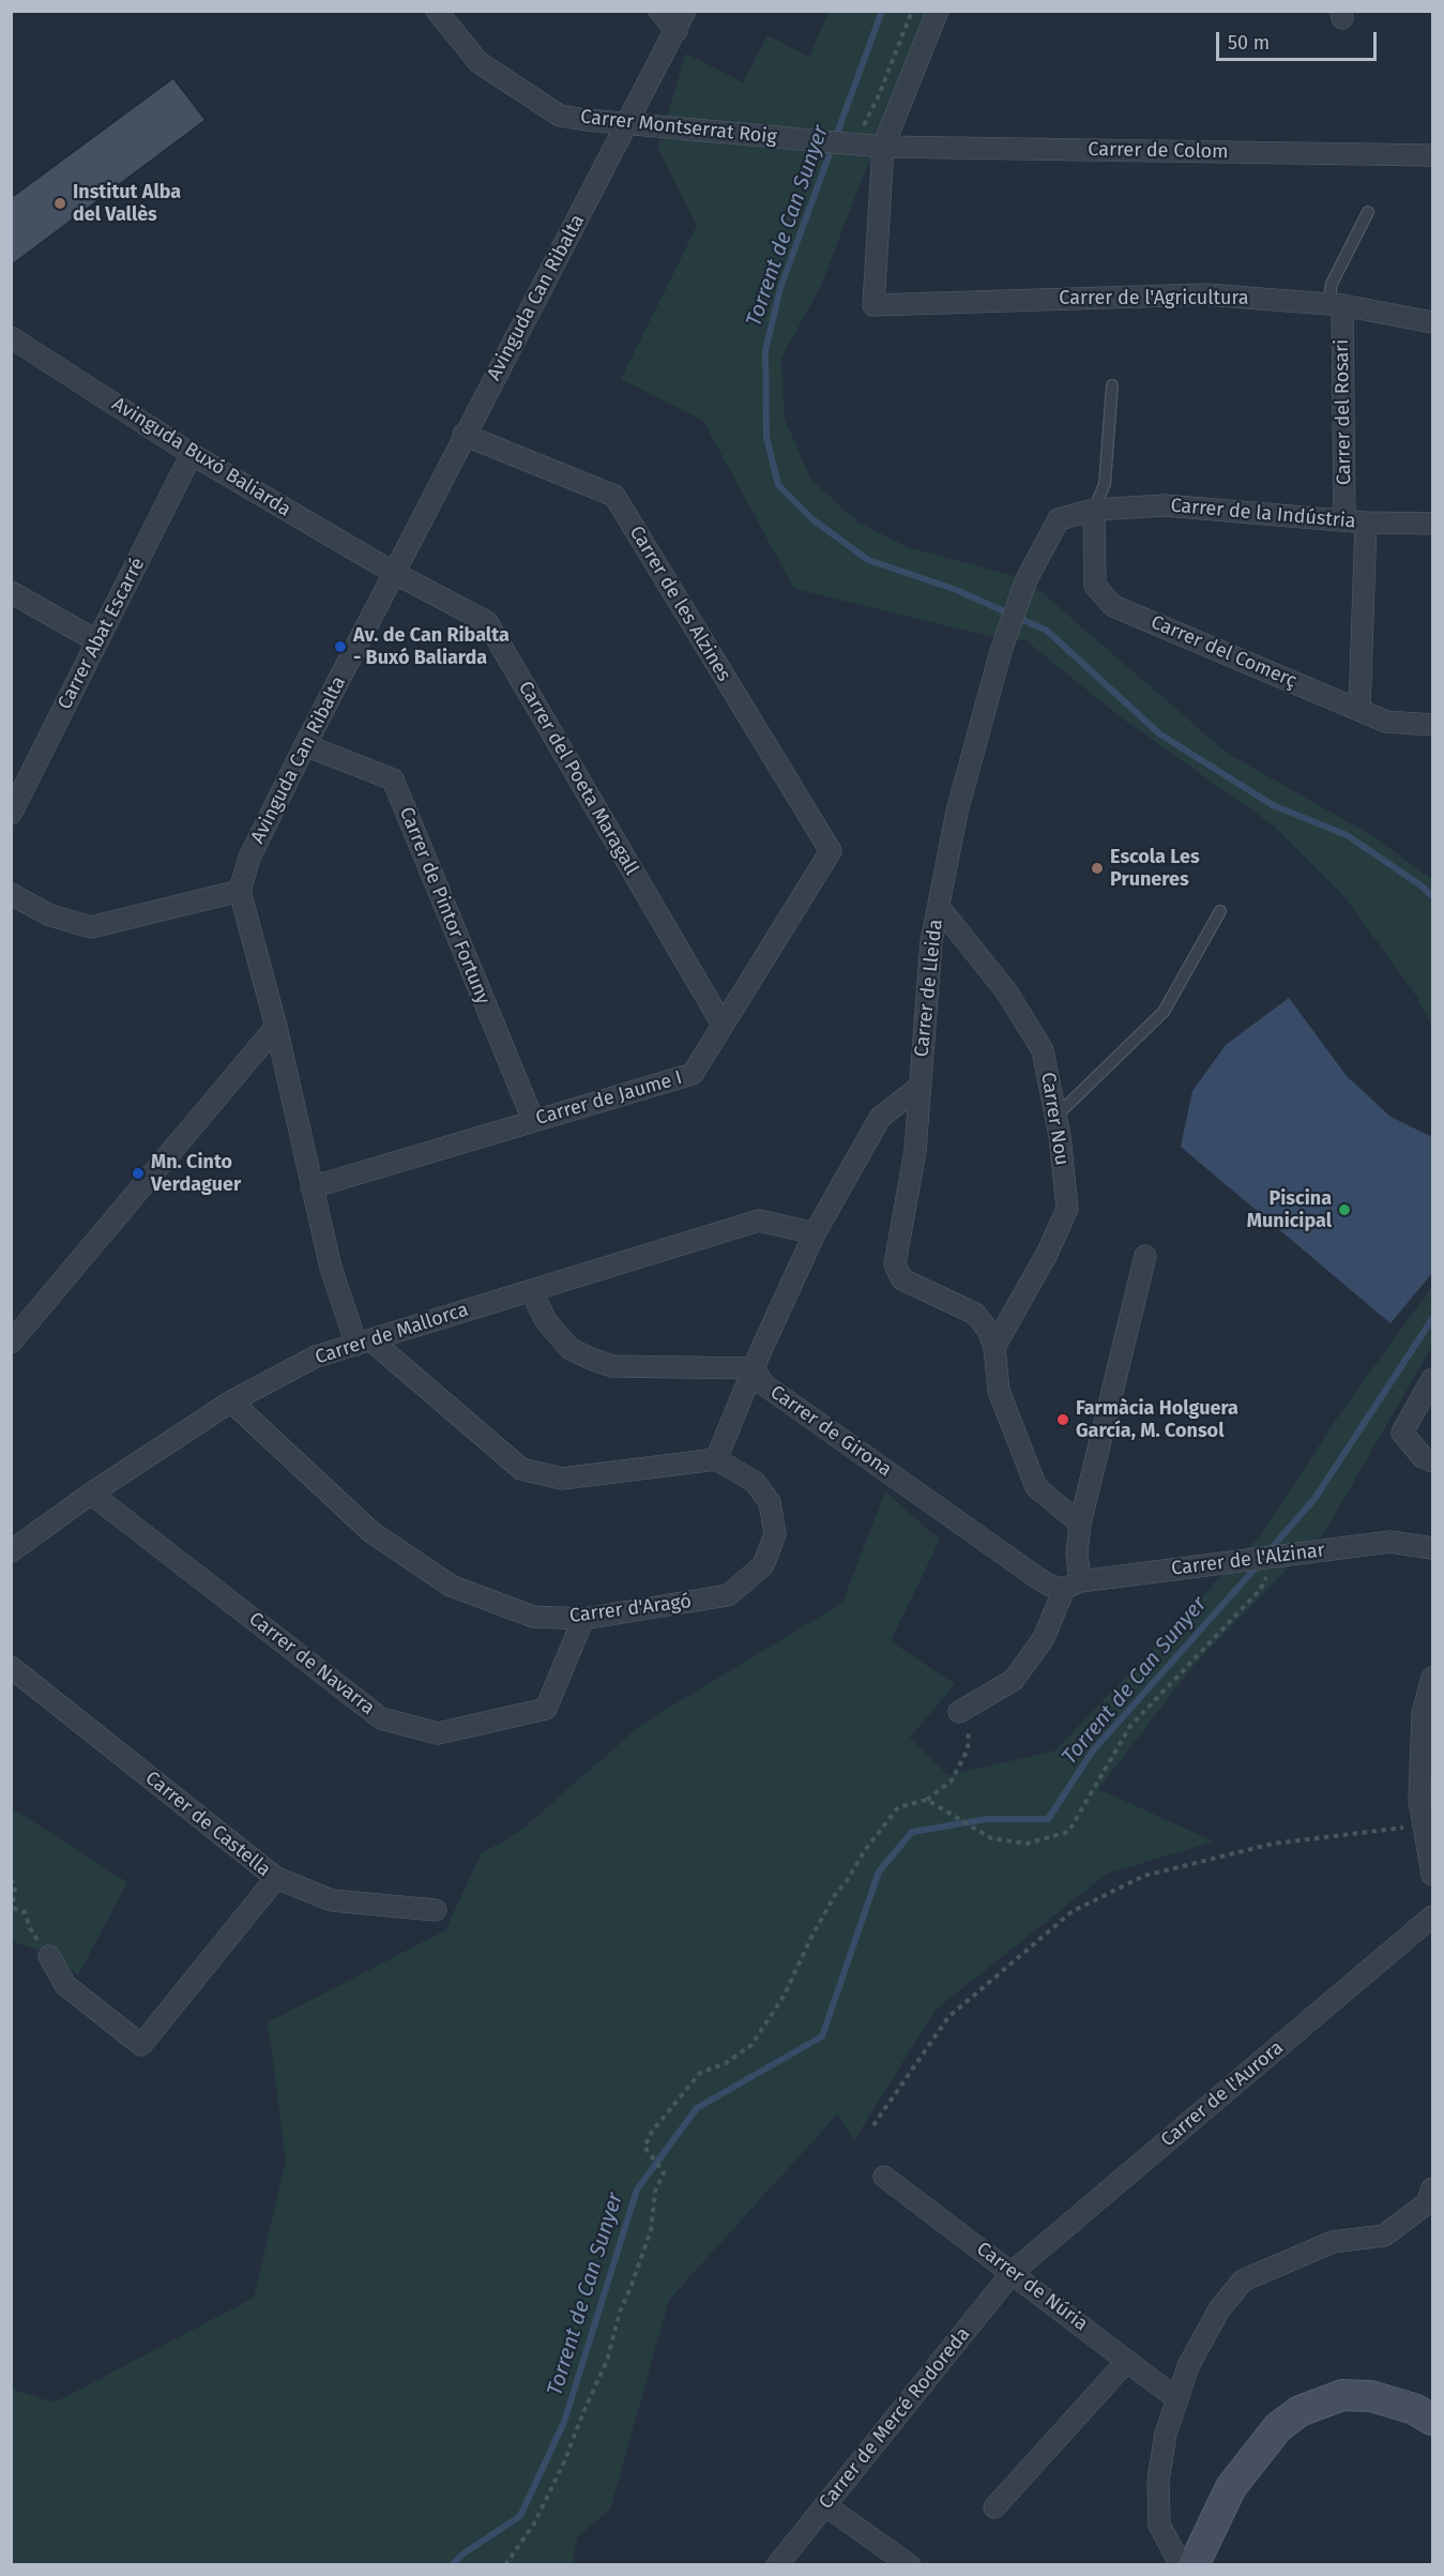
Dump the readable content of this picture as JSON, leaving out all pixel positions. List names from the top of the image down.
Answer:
{
  "streets": {
    "street": [
      "Carrer Montserrat Roig",
      "Carrer de Colom",
      "Avinguda Can Ribalta",
      "Carrer de l'Agricultura",
      "Carrer del Rosari",
      "Avinguda Buxó Baliarda",
      "Carrer de la Indústria",
      "Carrer de les Alzines",
      "Carrer Abat Escarré",
      "Carrer del Comerç",
      "Carrer del Poeta Maragall",
      "Carrer de Pintor Fortuny",
      "Carrer de Lleida",
      "Carrer de Jaume I",
      "Carrer Nou",
      "Carrer de Mallorca",
      "Carrer de Girona",
      "Carrer de l'Alzinar",
      "Carrer d'Aragó",
      "Carrer de Navarra",
      "Carrer de Castella",
      "Carrer de l'Aurora",
      "Carrer de Núria",
      "Carrer de Mercé Rodoreda"
    ]
  },
  "crossings": [
    ["Carrer Montserrat Roig", "Carrer de Colom"],
    ["Carrer Montserrat Roig", "Avinguda Can Ribalta"],
    ["Carrer Montserrat Roig", "Carrer de l'Agricultura"],
    ["Carrer de Colom", "Carrer de l'Agricultura"],
    ["Avinguda Can Ribalta", "Avinguda Buxó Baliarda"],
    ["Avinguda Can Ribalta", "Carrer de les Alzines"],
    ["Avinguda Can Ribalta", "Carrer del Poeta Maragall"],
    ["Avinguda Can Ribalta", "Carrer de Pintor Fortuny"],
    ["Carrer de l'Agricultura", "Carrer del Rosari"],
    ["Carrer del Rosari", "Carrer de la Indústria"],
    ["Avinguda Buxó Baliarda", "Carrer Abat Escarré"],
    ["Avinguda Buxó Baliarda", "Carrer del Poeta Maragall"],
    ["Carrer de la Indústria", "Carrer del Comerç"],
    ["Carrer de la Indústria", "Carrer de Lleida"],
    ["Carrer de les Alzines", "Carrer de Jaume I"],
    ["Carrer del Comerç", "Carrer de Lleida"],
    ["Carrer del Poeta Maragall", "Carrer de Jaume I"],
    ["Carrer de Pintor Fortuny", "Carrer de Jaume I"],
    ["Carrer de Lleida", "Carrer Nou"],
    ["Carrer de Mallorca", "Carrer de Girona"],
    ["Carrer de Mallorca", "Carrer d'Aragó"],
    ["Carrer de Mallorca", "Carrer de Navarra"],
    ["Carrer de Girona", "Carrer de l'Alzinar"],
    ["Carrer d'Aragó", "Carrer de Navarra"],
    ["Carrer de l'Aurora", "Carrer de Núria"],
    ["Carrer de l'Aurora", "Carrer de Mercé Rodoreda"],
    ["Carrer de Núria", "Carrer de Mercé Rodoreda"]
  ],
  "water": ["Torrent de Can Sunyer"],
  "places": [
    "Institut Alba del Vallès",
    "Av. de Can Ribalta - Buxó Baliarda",
    "Escola Les Pruneres",
    "Mn. Cinto Verdaguer",
    "Piscina Municipal",
    "Farmàcia Holguera García, M. Consol"
  ],
  "scale_bar": "50 m"
}
